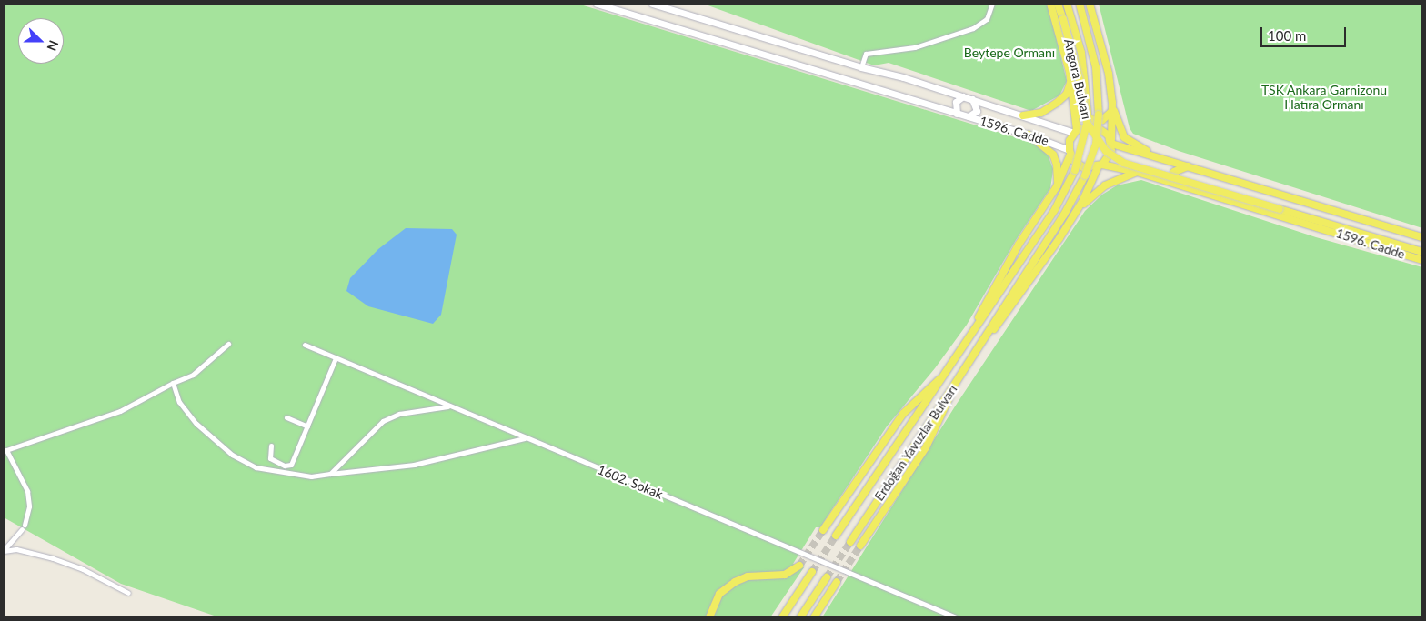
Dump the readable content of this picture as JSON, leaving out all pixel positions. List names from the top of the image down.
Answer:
{
  "streets": {
    "main road": ["Angora Bulvarı", "1596. Cadde", "Erdoğan Yavuzlar Bulvarı"],
    "street": ["1602. Sokak"]
  },
  "crossings": [
    ["Angora Bulvarı", "1596. Cadde"],
    ["Angora Bulvarı", "Erdoğan Yavuzlar Bulvarı"],
    ["1596. Cadde", "Erdoğan Yavuzlar Bulvarı"]
  ],
  "parks": ["Beytepe Ormanı", "TSK Ankara Garnizonu Hatıra Ormanı"],
  "scale_bar": "100 m",
  "north": "right"
}
